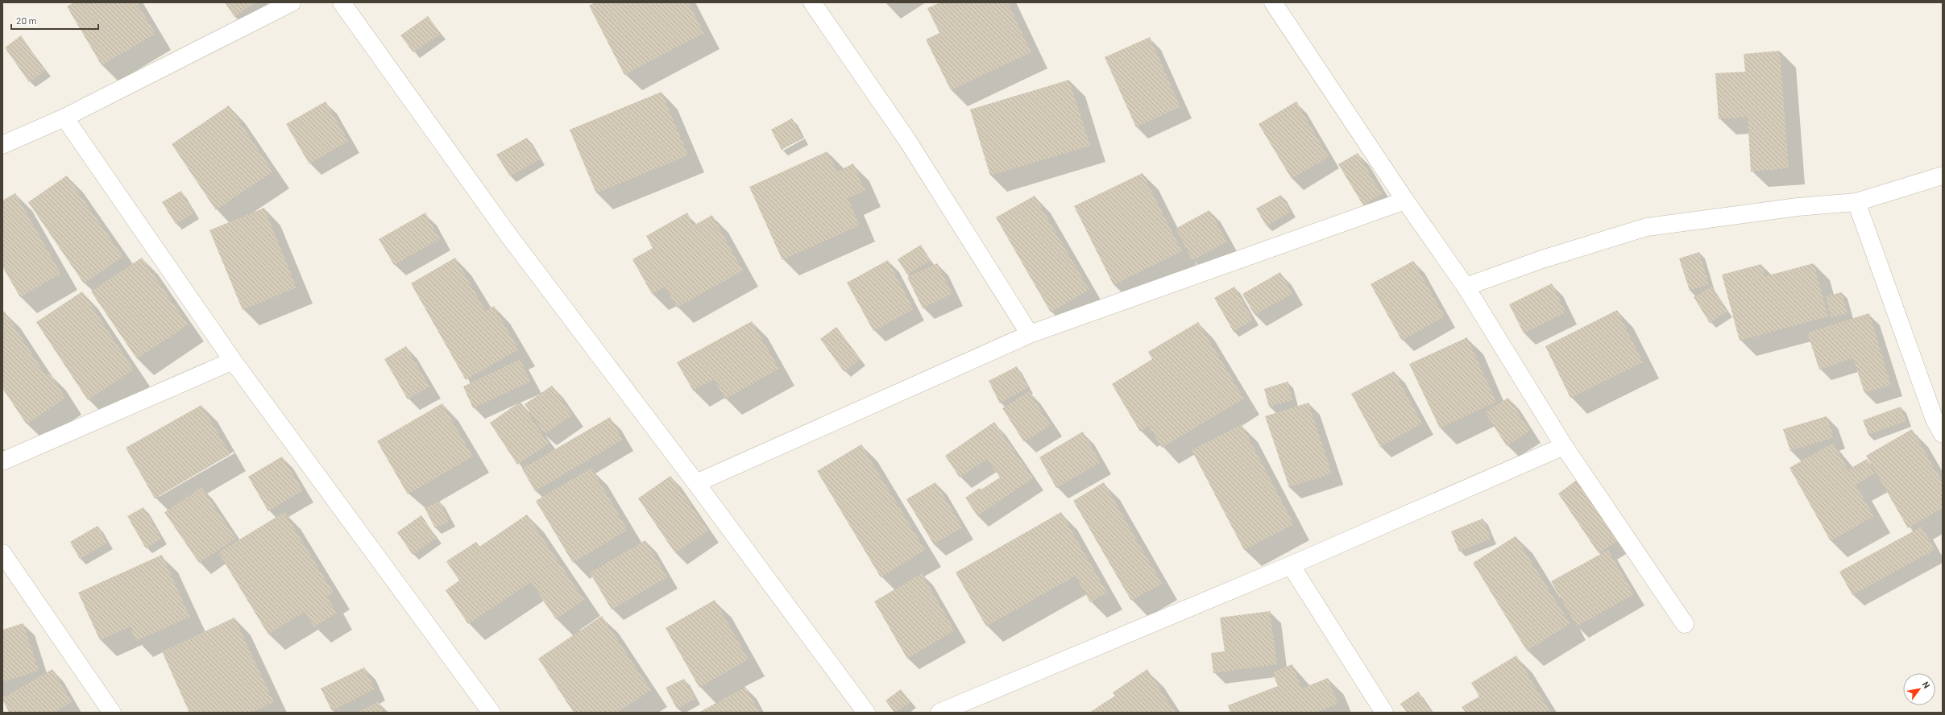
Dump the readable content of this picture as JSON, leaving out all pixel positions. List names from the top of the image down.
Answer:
{
  "scale_bar": "20 m",
  "north": "top right"
}
